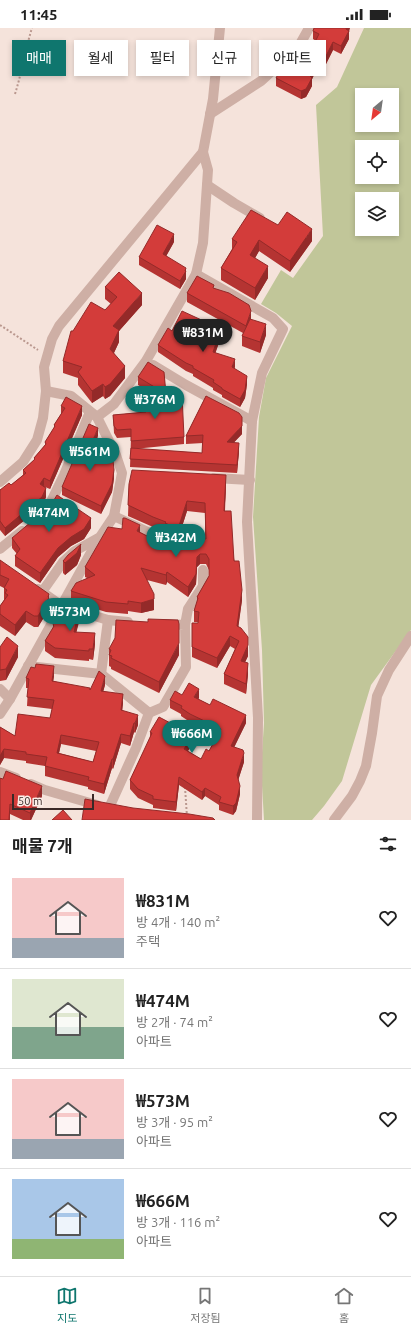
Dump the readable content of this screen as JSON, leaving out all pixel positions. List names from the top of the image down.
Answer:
{
  "scale_bar": "50 m",
  "north": "bottom left",
  "page": {
    "status": "11:45",
    "chip": [
      "매매",
      "월세",
      "필터",
      "신규",
      "아파트"
    ],
    "price": [
      "₩831M",
      "₩376M",
      "₩561M",
      "₩474M",
      "₩342M",
      "₩573M",
      "₩666M"
    ],
    "scale": "50 m",
    "heading": "매물 7개",
    "list": [
      {
        "name": "₩831M",
        "note": "방 4개 · 140 m² · 주택"
      },
      {
        "name": "₩474M",
        "note": "방 2개 · 74 m² · 아파트"
      },
      {
        "name": "₩573M",
        "note": "방 3개 · 95 m² · 아파트"
      },
      {
        "name": "₩666M",
        "note": "방 3개 · 116 m² · 아파트"
      }
    ],
    "tabs": ["지도", "저장됨", "홈"]
  }
}
